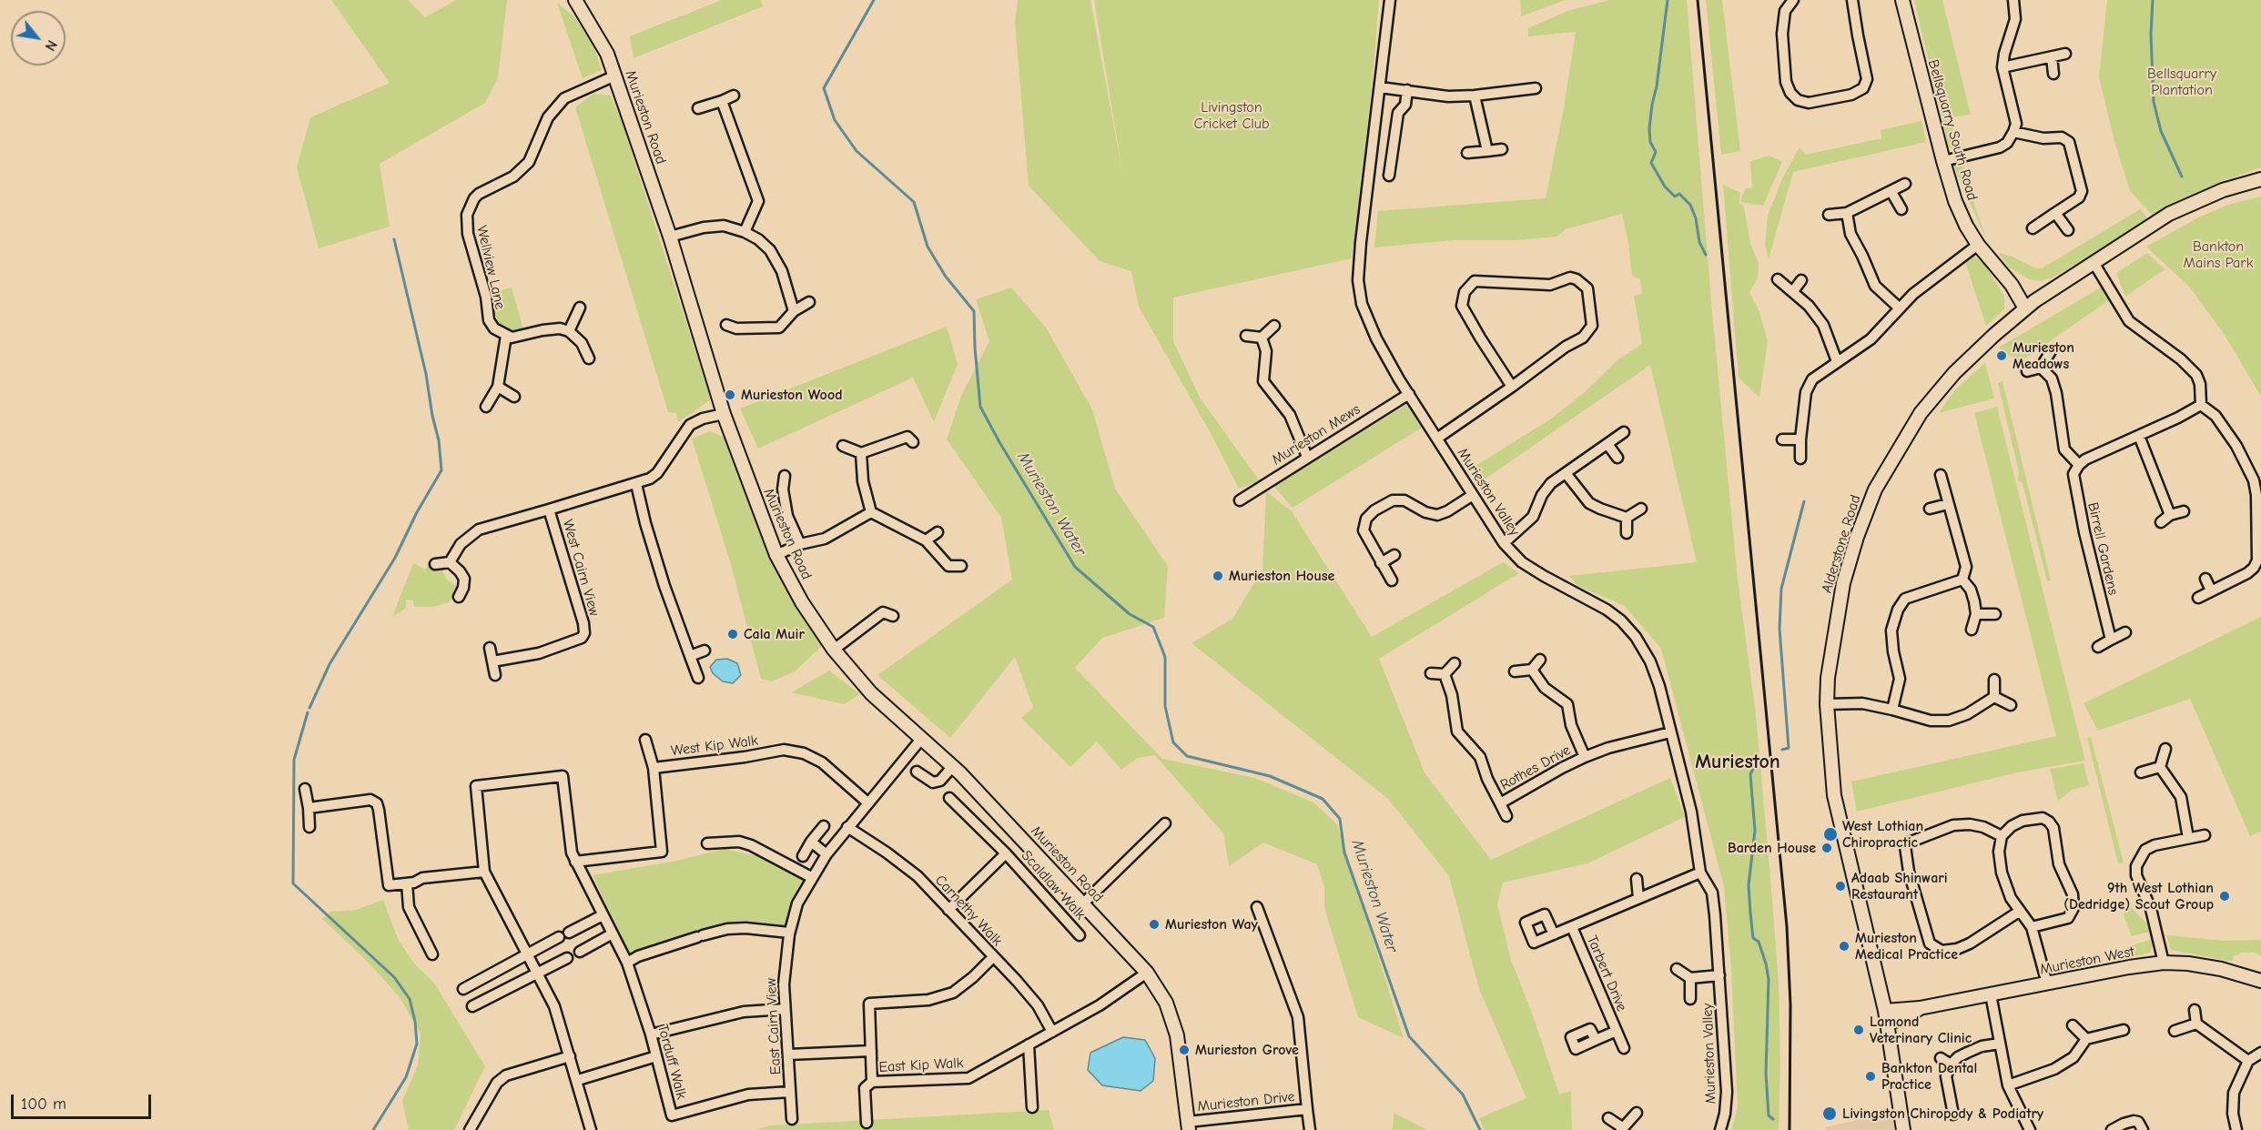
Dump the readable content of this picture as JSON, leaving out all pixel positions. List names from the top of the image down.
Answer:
{
  "streets": {
    "street": [
      "Murieston Road",
      "Bellsquarry South Road",
      "Wellview Lane",
      "Murieston Mews",
      "Murieston Valley",
      "Alderstone Road",
      "Birrell Gardens",
      "West Cairn View",
      "West Kip Walk",
      "Rothes Drive",
      "Scaldlaw Walk",
      "Carnethy Walk",
      "Murieston West",
      "Tarbert Drive",
      "East Cairn View",
      "Torduff Walk",
      "East Kip Walk",
      "Murieston Drive"
    ]
  },
  "crossings": [
    ["Murieston Road", "Wellview Lane"],
    ["Murieston Road", "West Cairn View"],
    ["Murieston Road", "East Cairn View"],
    ["Murieston Road", "East Kip Walk"],
    ["Murieston Road", "Murieston Drive"],
    ["Bellsquarry South Road", "Alderstone Road"],
    ["Murieston Mews", "Murieston Valley"],
    ["Murieston Valley", "Rothes Drive"],
    ["Murieston Valley", "Tarbert Drive"],
    ["Alderstone Road", "Murieston West"],
    ["West Kip Walk", "East Cairn View"],
    ["West Kip Walk", "Torduff Walk"],
    ["Scaldlaw Walk", "Carnethy Walk"],
    ["Carnethy Walk", "East Cairn View"],
    ["Carnethy Walk", "East Kip Walk"],
    ["East Cairn View", "Torduff Walk"],
    ["East Cairn View", "East Kip Walk"]
  ],
  "districts": ["Murieston"],
  "water": ["Murieston Water"],
  "parks": ["Bellsquarry Plantation", "Livingston Cricket Club", "Bankton Mains Park"],
  "places": [
    "Murieston Meadows",
    "Murieston Wood",
    "Murieston House",
    "Cala Muir",
    "West Lothian Chiropractic",
    "Barden House",
    "Adaab Shinwari Restaurant",
    "9th West Lothian (Dedridge) Scout Group",
    "Murieston Way",
    "Murieston Medical Practice",
    "Lamond Veterinary Clinic",
    "Murieston Grove",
    "Bankton Dental Practice",
    "Livingston Chiropody & Podiatry"
  ],
  "scale_bar": "100 m",
  "north": "bottom right"
}
